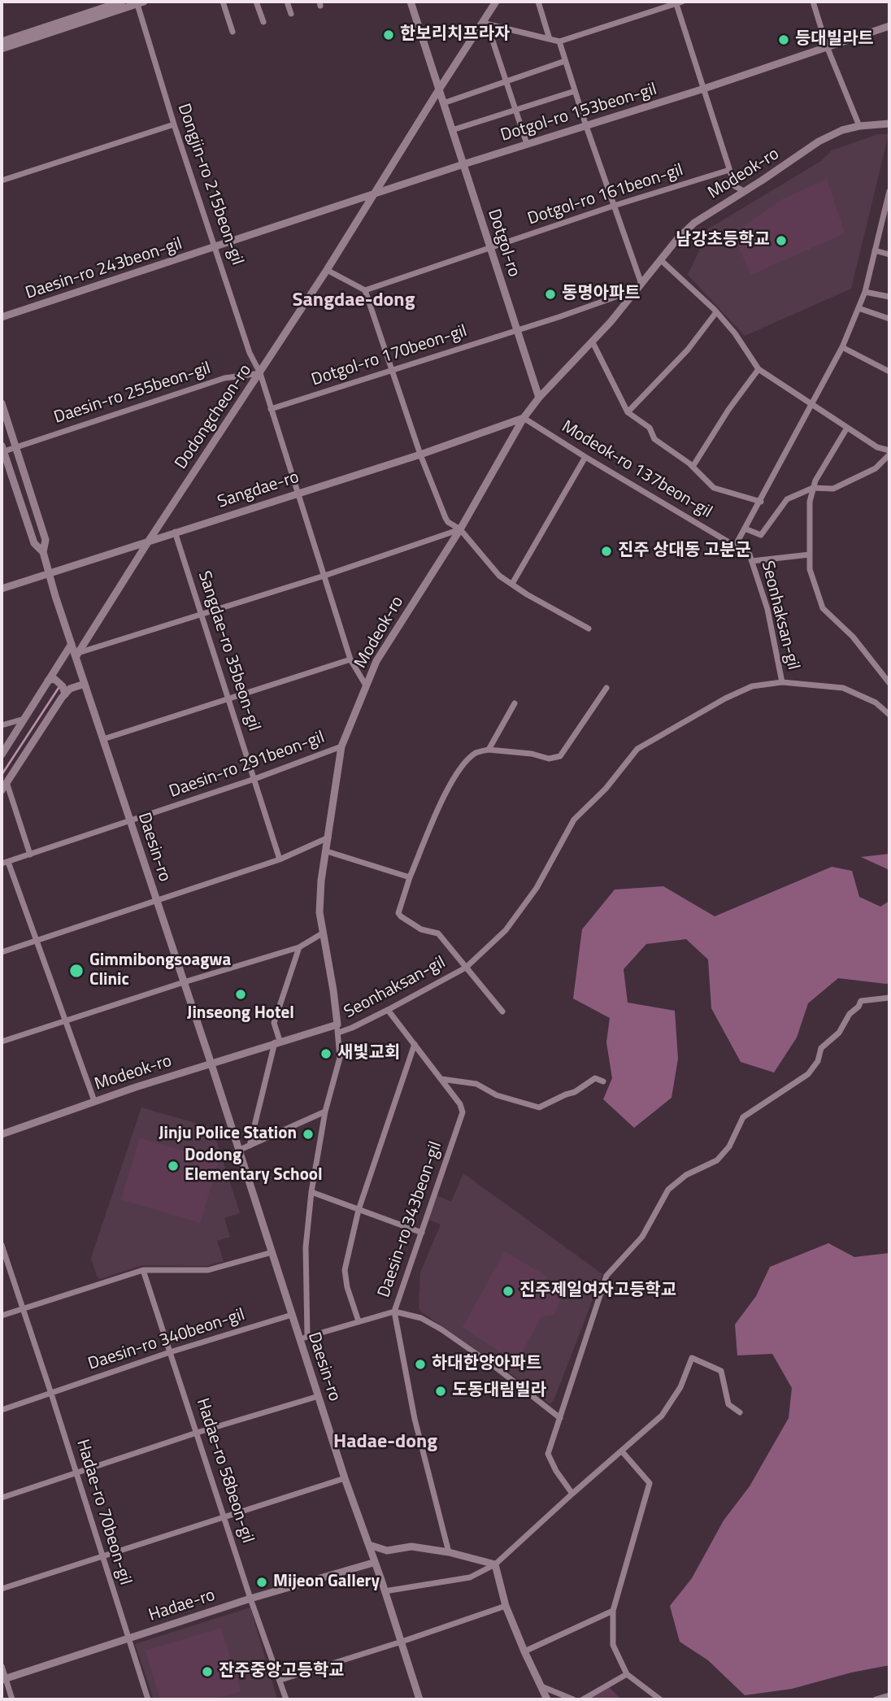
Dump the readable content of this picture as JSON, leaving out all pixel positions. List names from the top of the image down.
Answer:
{
  "streets": {
    "street": [
      "Dotgol-ro 153beon-gil",
      "Modeok-ro",
      "Dongjin-ro 215beon-gil",
      "Dotgol-ro 161beon-gil",
      "Dotgol-ro",
      "Daesin-ro 243beon-gil",
      "Dotgol-ro 170beon-gil",
      "Daesin-ro 255beon-gil",
      "Dodongcheon-ro",
      "Modeok-ro 137beon-gil",
      "Sangdae-ro",
      "Seonhaksan-gil",
      "Sangdae-ro 35beon-gil",
      "Daesin-ro 291beon-gil",
      "Daesin-ro",
      "Daesin-ro 343beon-gil",
      "Daesin-ro 340beon-gil",
      "Hadae-ro 58beon-gil",
      "Hadae-ro 70beon-gil",
      "Hadae-ro"
    ]
  },
  "crossings": [
    ["Dotgol-ro 153beon-gil", "Dotgol-ro"],
    ["Modeok-ro", "Dongjin-ro 215beon-gil"],
    ["Modeok-ro", "Dotgol-ro"],
    ["Modeok-ro", "Modeok-ro 137beon-gil"],
    ["Modeok-ro", "Sangdae-ro"],
    ["Modeok-ro", "Seonhaksan-gil"],
    ["Modeok-ro", "Daesin-ro 291beon-gil"],
    ["Modeok-ro", "Daesin-ro"],
    ["Dongjin-ro 215beon-gil", "Daesin-ro 243beon-gil"],
    ["Dongjin-ro 215beon-gil", "Dotgol-ro 170beon-gil"],
    ["Dongjin-ro 215beon-gil", "Daesin-ro 255beon-gil"],
    ["Dongjin-ro 215beon-gil", "Dodongcheon-ro"],
    ["Dongjin-ro 215beon-gil", "Sangdae-ro"],
    ["Dotgol-ro 161beon-gil", "Dotgol-ro"],
    ["Dotgol-ro", "Dotgol-ro 170beon-gil"],
    ["Dotgol-ro", "Dodongcheon-ro"],
    ["Daesin-ro 255beon-gil", "Dodongcheon-ro"],
    ["Daesin-ro 255beon-gil", "Daesin-ro"],
    ["Dodongcheon-ro", "Sangdae-ro"],
    ["Dodongcheon-ro", "Daesin-ro"],
    ["Modeok-ro 137beon-gil", "Sangdae-ro"],
    ["Modeok-ro 137beon-gil", "Seonhaksan-gil"],
    ["Sangdae-ro", "Sangdae-ro 35beon-gil"],
    ["Sangdae-ro", "Daesin-ro"],
    ["Sangdae-ro 35beon-gil", "Daesin-ro 291beon-gil"],
    ["Daesin-ro 291beon-gil", "Daesin-ro"],
    ["Daesin-ro", "Daesin-ro 343beon-gil"],
    ["Daesin-ro", "Daesin-ro 340beon-gil"],
    ["Daesin-ro", "Hadae-ro"],
    ["Daesin-ro 340beon-gil", "Hadae-ro 58beon-gil"],
    ["Daesin-ro 340beon-gil", "Hadae-ro 70beon-gil"],
    ["Hadae-ro 58beon-gil", "Hadae-ro"],
    ["Hadae-ro 70beon-gil", "Hadae-ro"]
  ],
  "districts": ["Sangdae-dong", "Hadae-dong"],
  "places": [
    "한보리치프라자",
    "등대빌라트",
    "남강초등학교",
    "동명아파트",
    "진주 상대동 고분군",
    "Gimmibongsoagwa Clinic",
    "Jinseong Hotel",
    "새빛교회",
    "Jinju Police Station",
    "Dodong Elementary School",
    "진주제일여자고등학교",
    "하대한양아파트",
    "도동대림빌라",
    "Mijeon Gallery",
    "잔주중앙고등학교"
  ]
}
